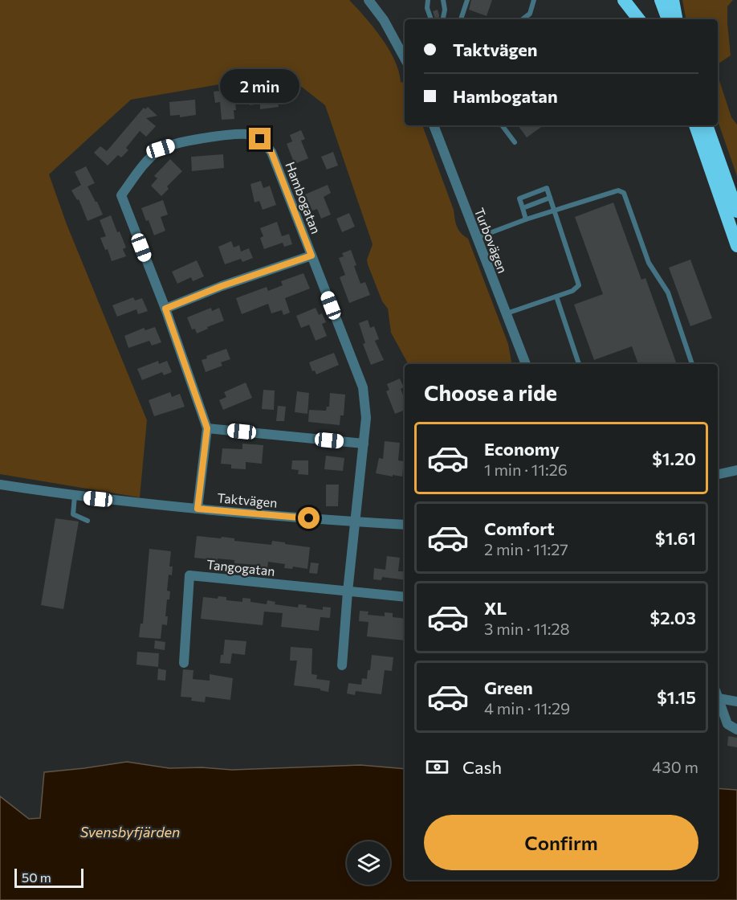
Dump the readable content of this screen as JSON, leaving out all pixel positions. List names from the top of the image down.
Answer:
{
  "streets": {
    "street": [
      "Hambogatan",
      "Turbovägen",
      "Taktvägen",
      "Tangogatan"
    ]
  },
  "crossings": [
    ["Hambogatan", "Taktvägen"]
  ],
  "water": ["Svensbyfjärden"],
  "scale_bar": "50 m",
  "page": {
    "banner": ["Taktvägen", "Hambogatan"],
    "bubble": "2 min",
    "heading": "Choose a ride",
    "list": [
      {
        "name": "Economy",
        "note": "1 min · 11:26",
        "value": "$1.20"
      },
      {
        "name": "Comfort",
        "note": "2 min · 11:27",
        "value": "$1.61"
      },
      {
        "name": "XL",
        "note": "3 min · 11:28",
        "value": "$2.03"
      },
      {
        "name": "Green",
        "note": "4 min · 11:29",
        "value": "$1.15"
      }
    ],
    "pay": ["Cash", "430 m"],
    "buttons": "Confirm",
    "scale": "50 m"
  }
}
